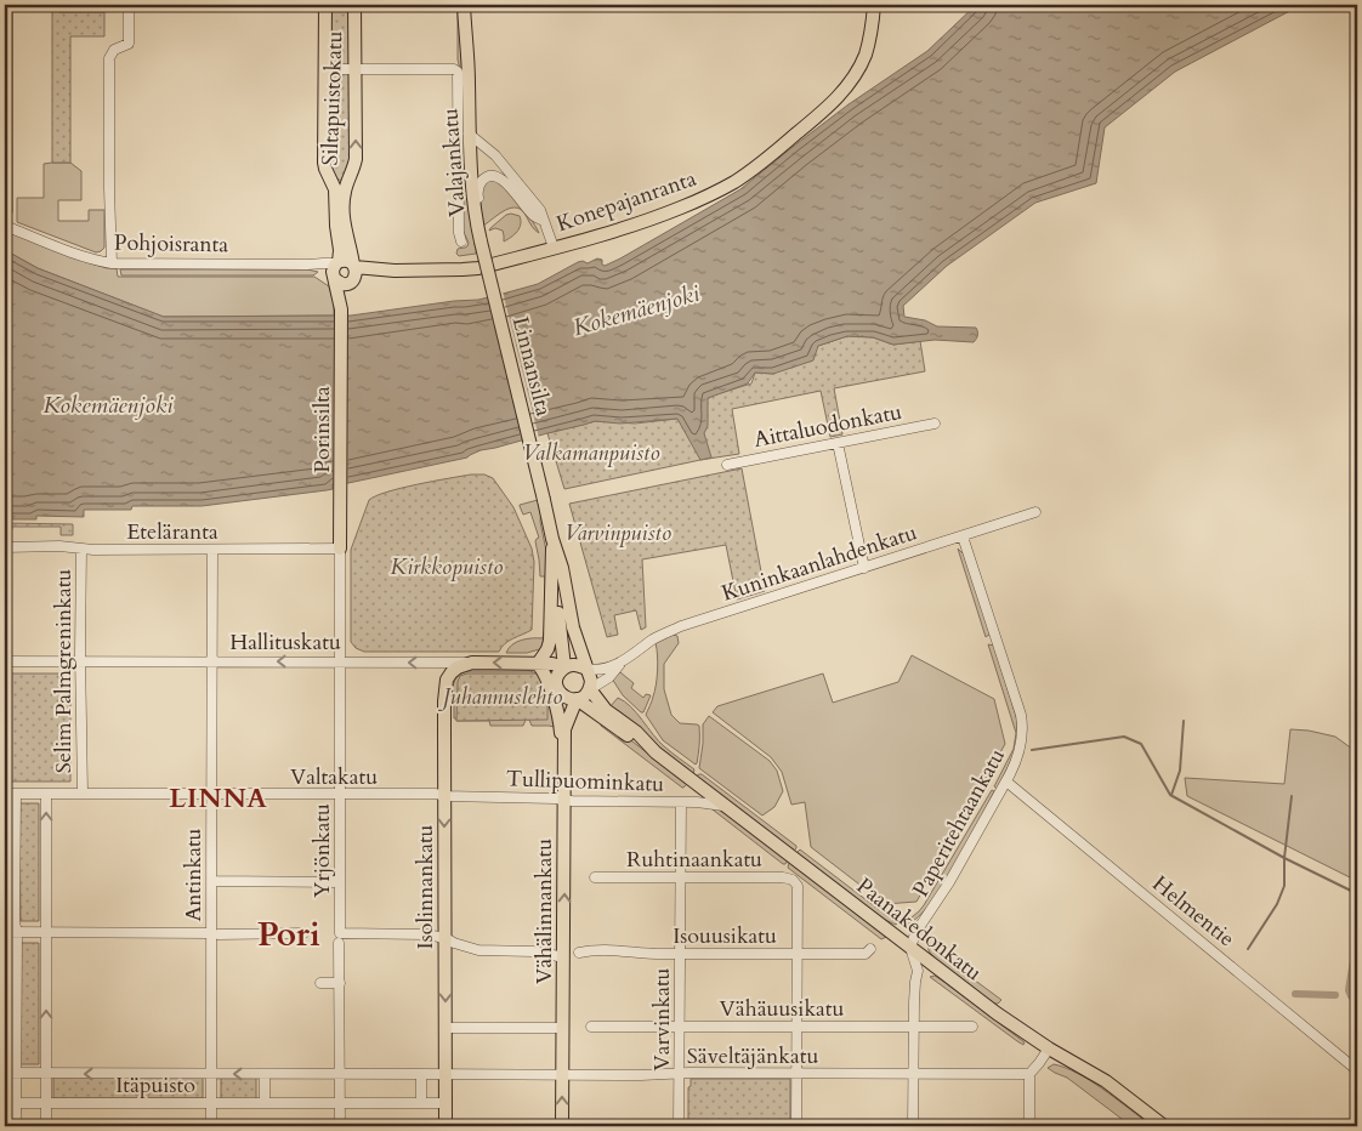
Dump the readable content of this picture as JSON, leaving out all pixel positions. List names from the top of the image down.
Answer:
{
  "streets": {
    "main road": [
      "Siltapuistokatu",
      "Valajankatu",
      "Konepajanranta",
      "Linnansilta",
      "Porinsilta",
      "Hallituskatu",
      "Isolinnankatu",
      "Vähälinnankatu",
      "Paanakedonkatu"
    ],
    "street": [
      "Pohjoisranta",
      "Aittaluodonkatu",
      "Eteläranta",
      "Kuninkaanlahdenkatu",
      "Selim Palmgreninkatu",
      "Valtakatu",
      "Tullipuominkatu",
      "Paperitehtaankatu",
      "Yrjönkatu",
      "Ruhtinaankatu",
      "Antinkatu",
      "Helmentie",
      "Isouusikatu",
      "Vähäuusikatu",
      "Varvinkatu",
      "Säveltäjänkatu",
      "Itäpuisto"
    ]
  },
  "crossings": [
    ["Siltapuistokatu", "Konepajanranta"],
    ["Siltapuistokatu", "Pohjoisranta"],
    ["Siltapuistokatu", "Porinsilta"],
    ["Valajankatu", "Linnansilta"],
    ["Konepajanranta", "Pohjoisranta"],
    ["Konepajanranta", "Porinsilta"],
    ["Pohjoisranta", "Porinsilta"],
    ["Porinsilta", "Eteläranta"],
    ["Porinsilta", "Yrjönkatu"],
    ["Eteläranta", "Selim Palmgreninkatu"],
    ["Eteläranta", "Yrjönkatu"],
    ["Eteläranta", "Antinkatu"],
    ["Kuninkaanlahdenkatu", "Hallituskatu"],
    ["Kuninkaanlahdenkatu", "Paperitehtaankatu"],
    ["Kuninkaanlahdenkatu", "Vähälinnankatu"],
    ["Kuninkaanlahdenkatu", "Paanakedonkatu"],
    ["Hallituskatu", "Selim Palmgreninkatu"],
    ["Hallituskatu", "Yrjönkatu"],
    ["Hallituskatu", "Antinkatu"],
    ["Hallituskatu", "Isolinnankatu"],
    ["Hallituskatu", "Vähälinnankatu"],
    ["Hallituskatu", "Paanakedonkatu"],
    ["Selim Palmgreninkatu", "Valtakatu"],
    ["Valtakatu", "Tullipuominkatu"],
    ["Valtakatu", "Yrjönkatu"],
    ["Valtakatu", "Antinkatu"],
    ["Valtakatu", "Isolinnankatu"],
    ["Tullipuominkatu", "Isolinnankatu"],
    ["Tullipuominkatu", "Vähälinnankatu"],
    ["Tullipuominkatu", "Paanakedonkatu"],
    ["Tullipuominkatu", "Varvinkatu"],
    ["Paperitehtaankatu", "Helmentie"],
    ["Paperitehtaankatu", "Paanakedonkatu"],
    ["Yrjönkatu", "Itäpuisto"],
    ["Ruhtinaankatu", "Isouusikatu"],
    ["Ruhtinaankatu", "Varvinkatu"],
    ["Antinkatu", "Itäpuisto"],
    ["Isolinnankatu", "Säveltäjänkatu"],
    ["Isolinnankatu", "Itäpuisto"],
    ["Vähälinnankatu", "Paanakedonkatu"],
    ["Vähälinnankatu", "Säveltäjänkatu"],
    ["Isouusikatu", "Varvinkatu"],
    ["Vähäuusikatu", "Varvinkatu"],
    ["Varvinkatu", "Säveltäjänkatu"],
    ["Säveltäjänkatu", "Itäpuisto"]
  ],
  "one_way": ["Hallituskatu", "Isolinnankatu", "Vähälinnankatu"],
  "districts": ["LINNA", "Pori"],
  "water": ["Kokemäenjoki"],
  "parks": [
    "Valkamanpuisto",
    "Varvinpuisto",
    "Kirkkopuisto",
    "Juhannuslehto"
  ]
}
